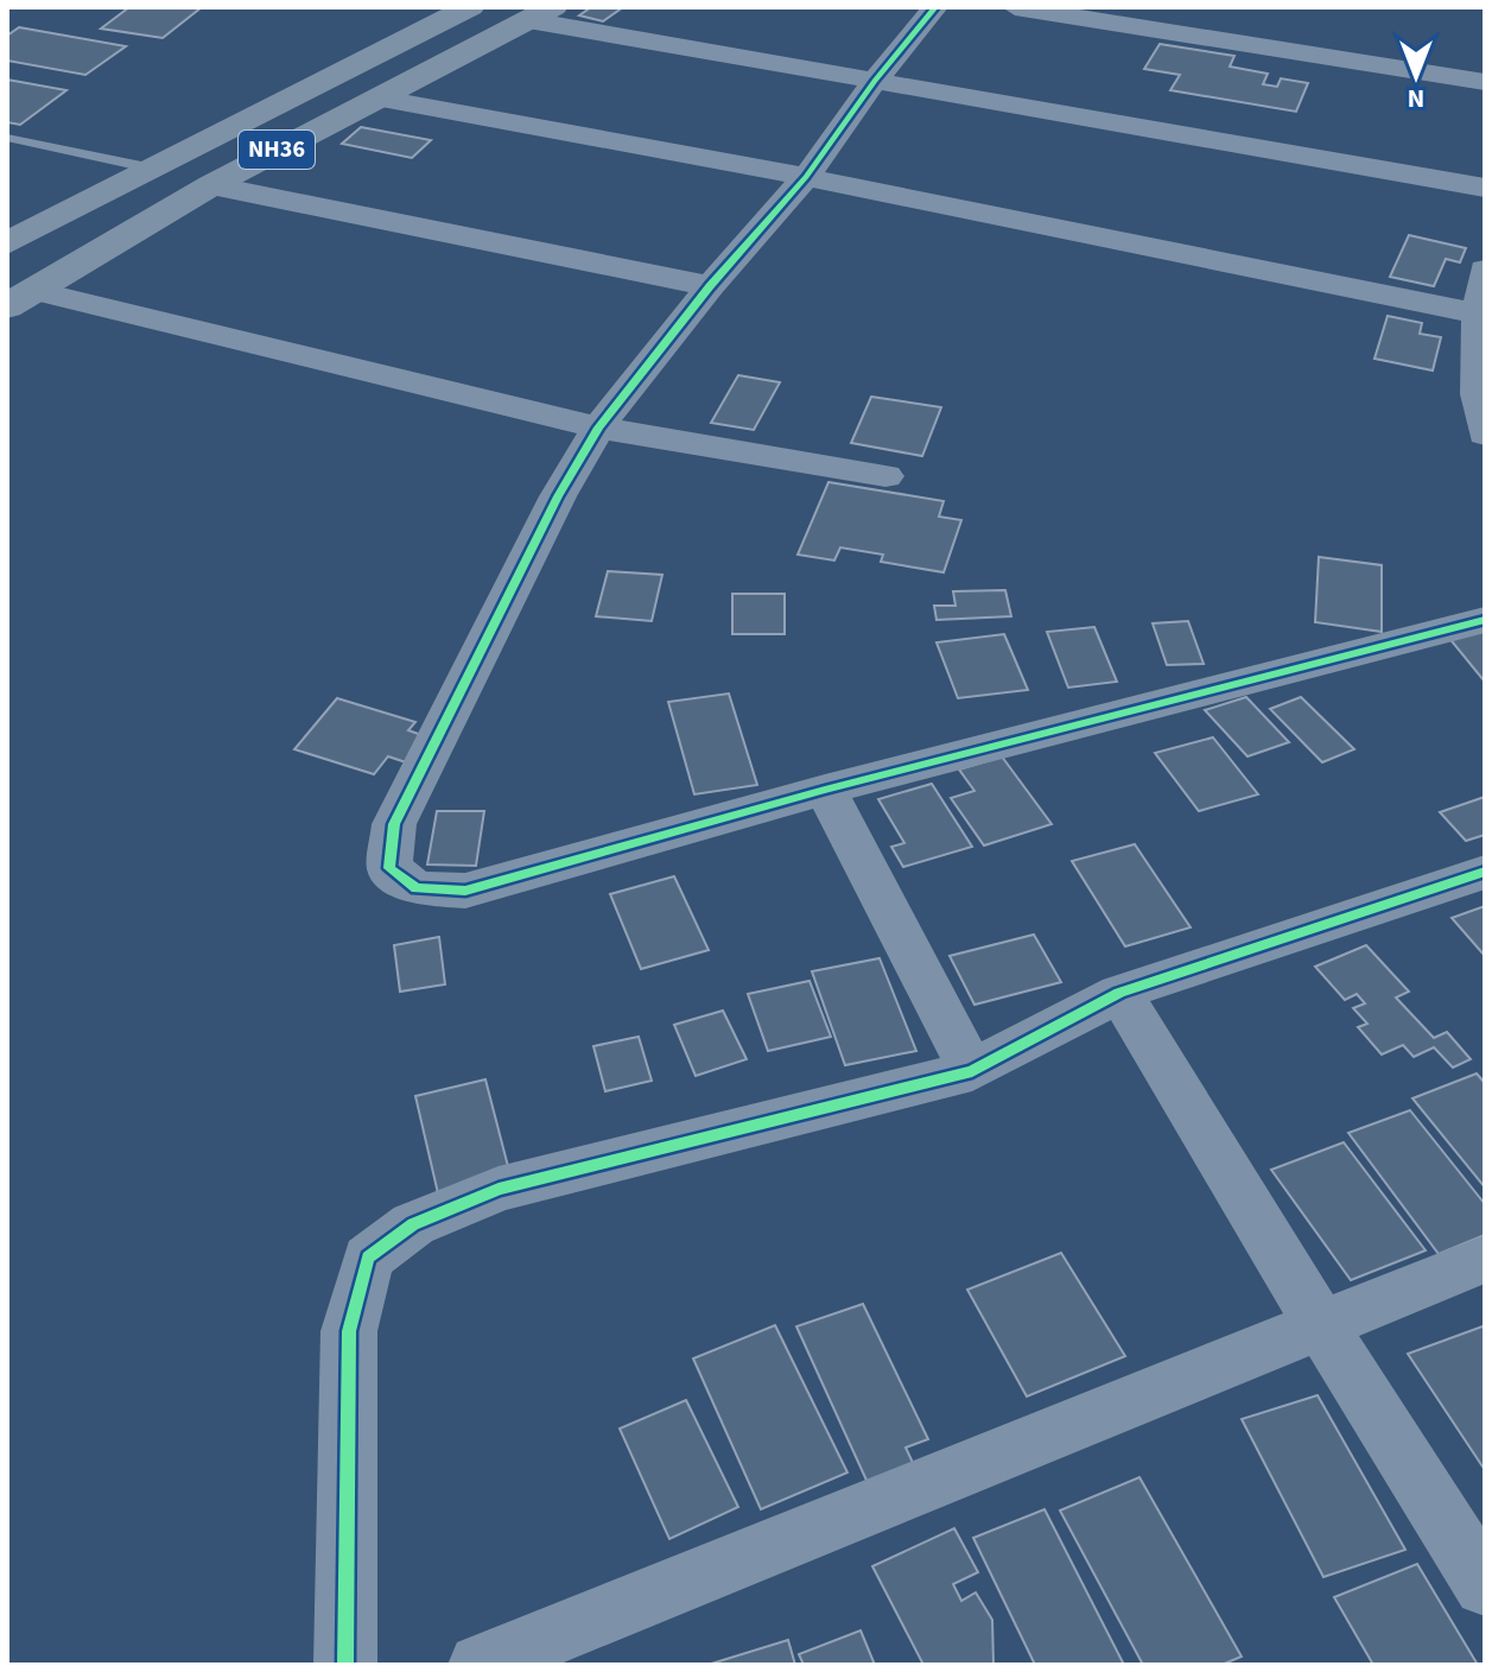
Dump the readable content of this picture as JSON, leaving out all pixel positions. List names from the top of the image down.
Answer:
{
  "streets": {
    "highway": ["NH36"]
  },
  "north": "bottom"
}
